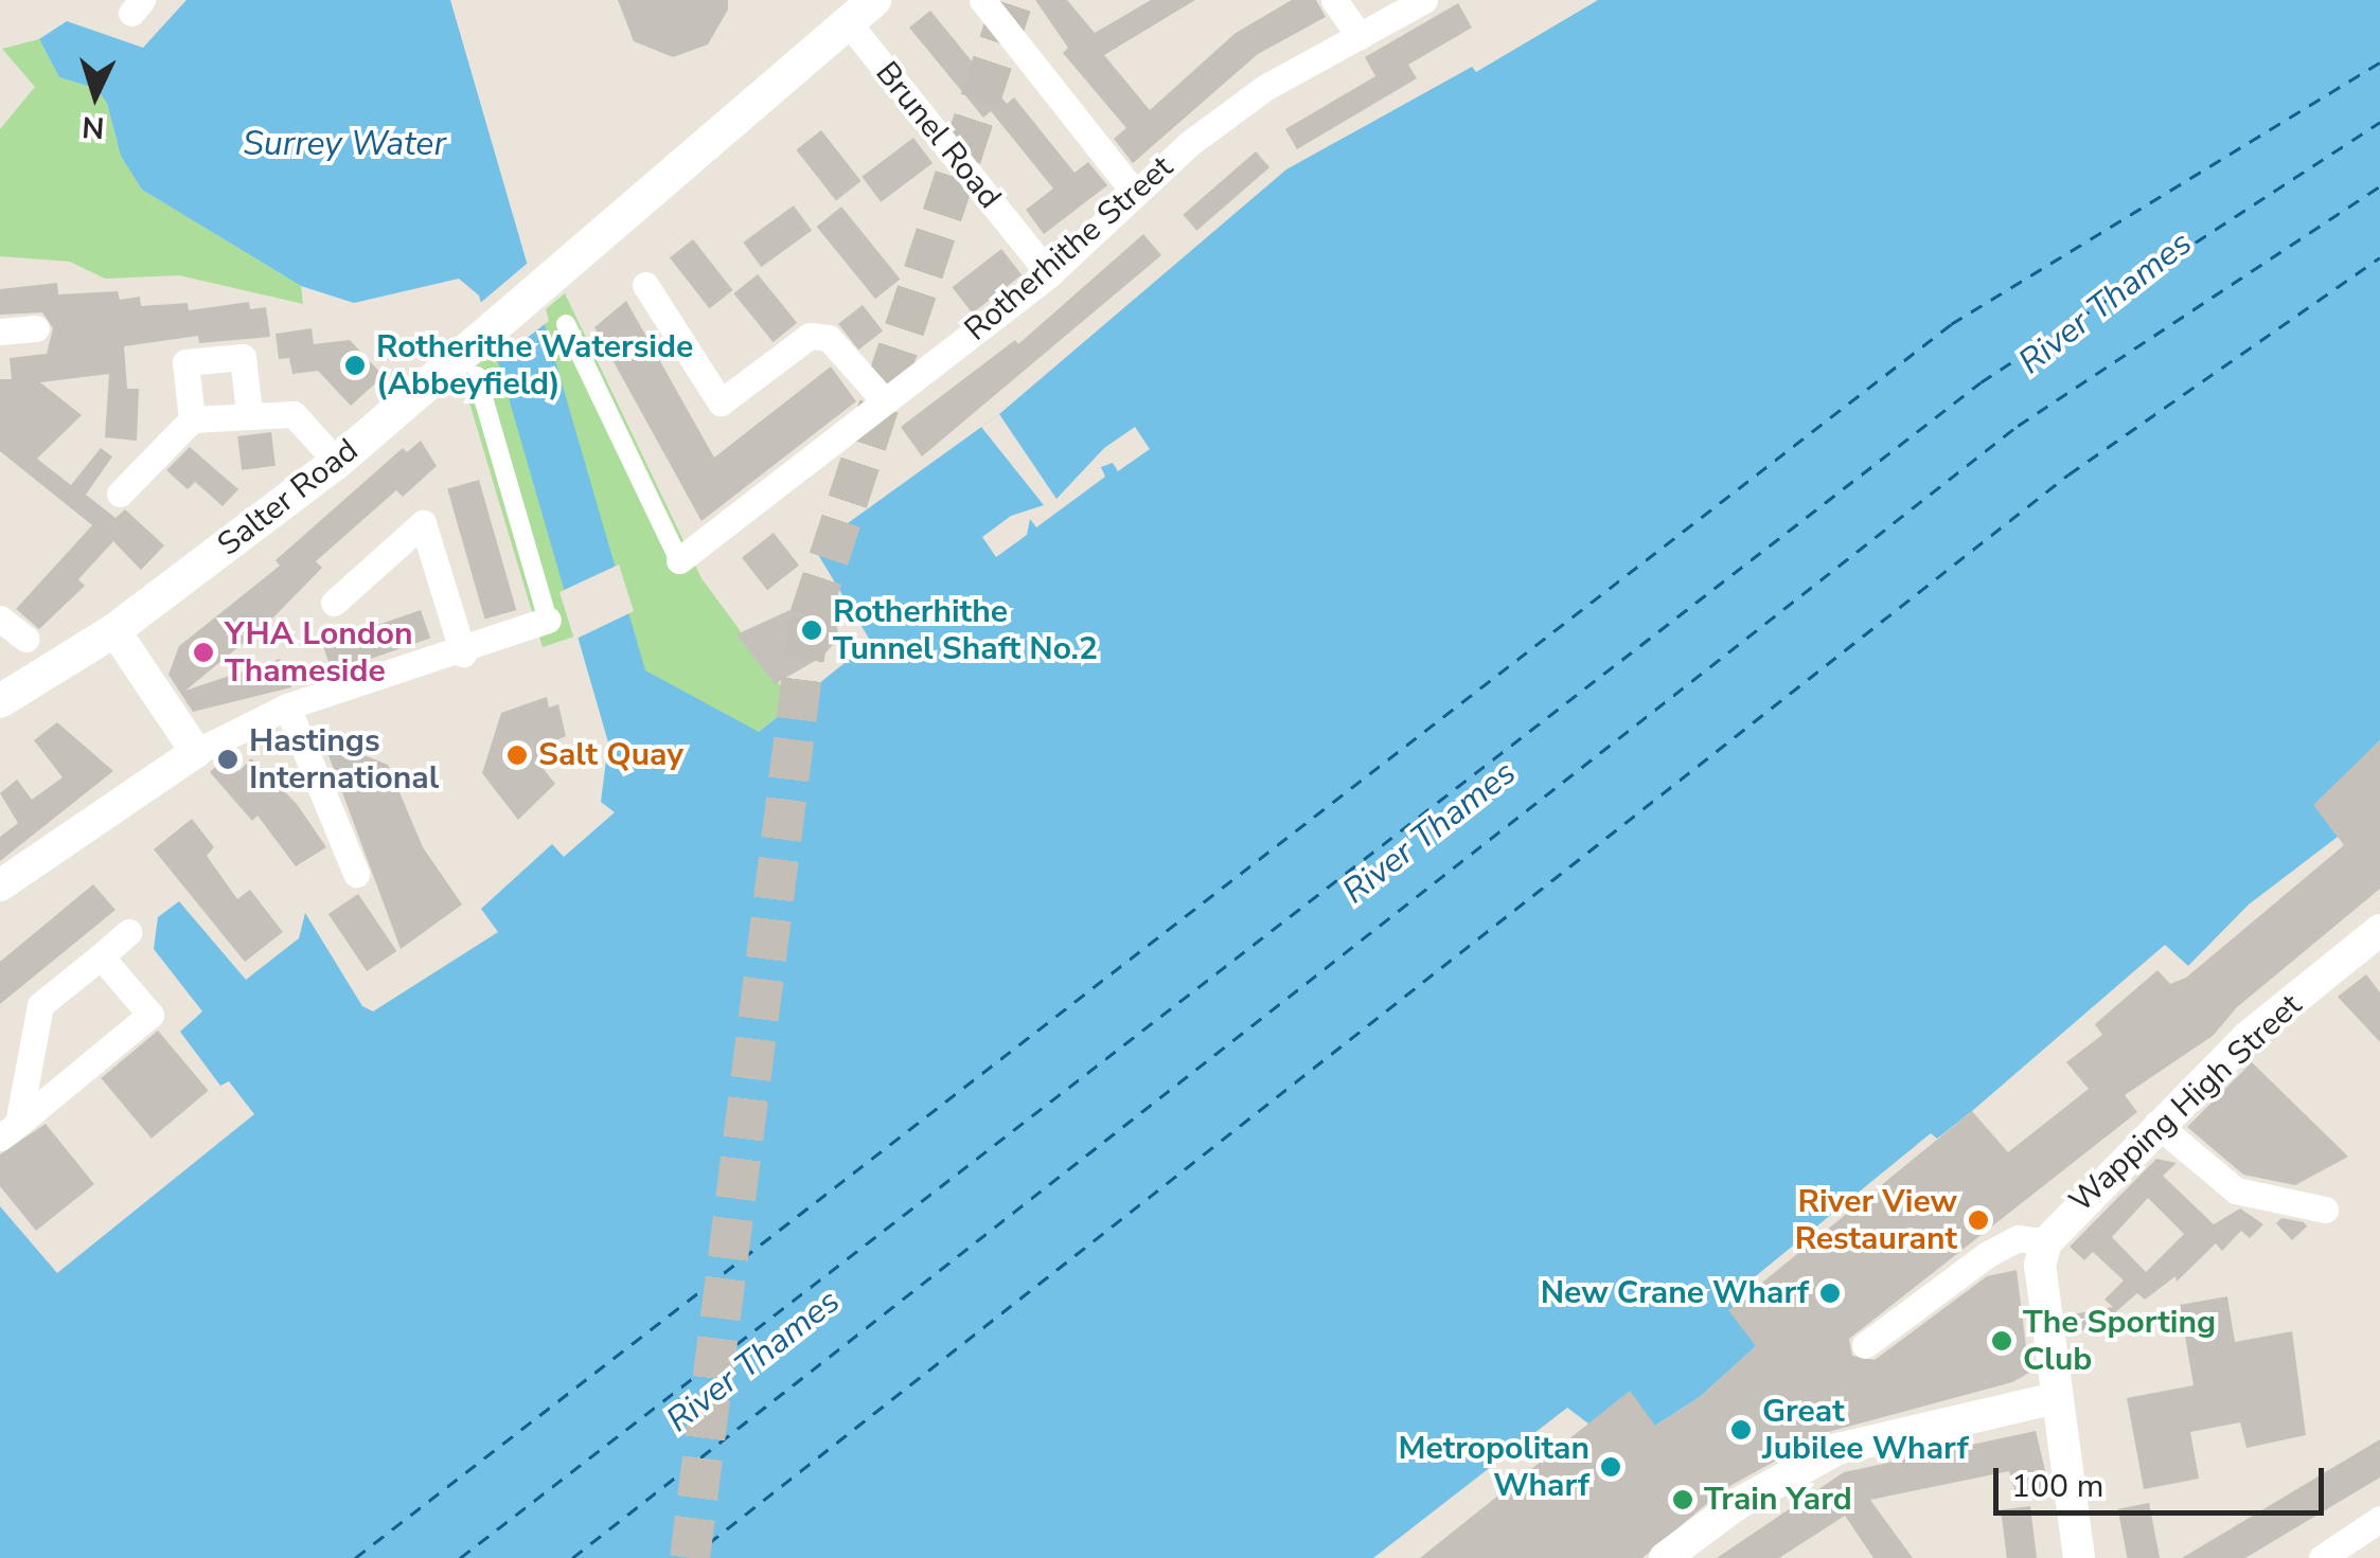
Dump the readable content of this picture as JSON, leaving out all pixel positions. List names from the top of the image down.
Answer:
{
  "streets": {
    "main road": ["Salter Road"],
    "street": ["Brunel Road", "Rotherhithe Street", "Wapping High Street"]
  },
  "crossings": [
    ["Brunel Road", "Rotherhithe Street"],
    ["Brunel Road", "Salter Road"]
  ],
  "water": ["Surrey Water", "River Thames"],
  "places": [
    "Rotherithe Waterside (Abbeyfield)",
    "Rotherhithe Tunnel Shaft No.2",
    "YHA London Thameside",
    "Salt Quay",
    "Hastings International",
    "River View Restaurant",
    "New Crane Wharf",
    "The Sporting Club",
    "Great Jubilee Wharf",
    "Metropolitan Wharf",
    "Train Yard"
  ],
  "scale_bar": "100 m",
  "north": "bottom"
}
